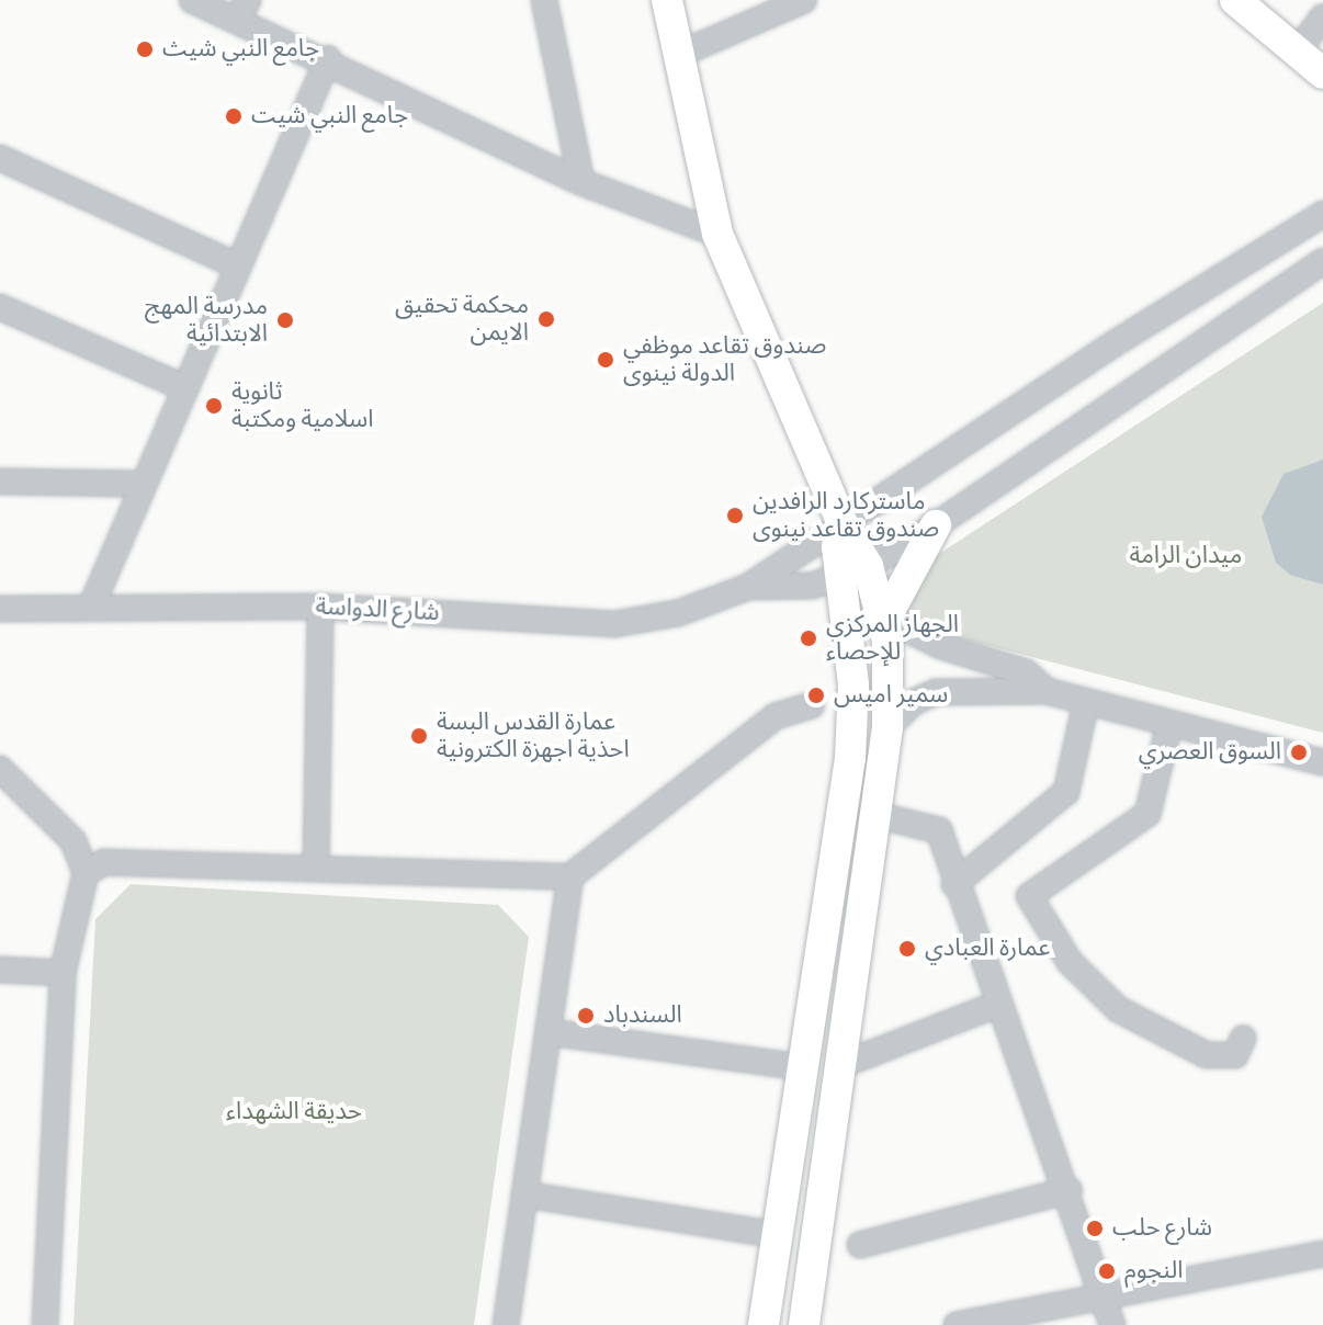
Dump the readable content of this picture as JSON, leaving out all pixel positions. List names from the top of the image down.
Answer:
{
  "streets": {
    "street": ["شارع الدواسة"]
  },
  "parks": ["ميدان الرامة", "حديقة الشهداء"],
  "places": [
    "جامع النبي شيث",
    "جامع النبي شيت",
    "محكمة تحقيق الايمن",
    "مدرسة المهج الابتدائية",
    "صندوق تقاعد موظفي الدولة نينوى",
    "ثانوية اسلامية ومكتبة",
    "ماستركارد الرافدين صندوق تقاعد نينوى",
    "الجهاز المركزي للإحصاء",
    "سمير اميس",
    "عمارة القدس البسة احذية اجهزة الكترونية",
    "السوق العصري",
    "عمارة العبادي",
    "السندباد",
    "شارع حلب",
    "النجوم"
  ]
}
